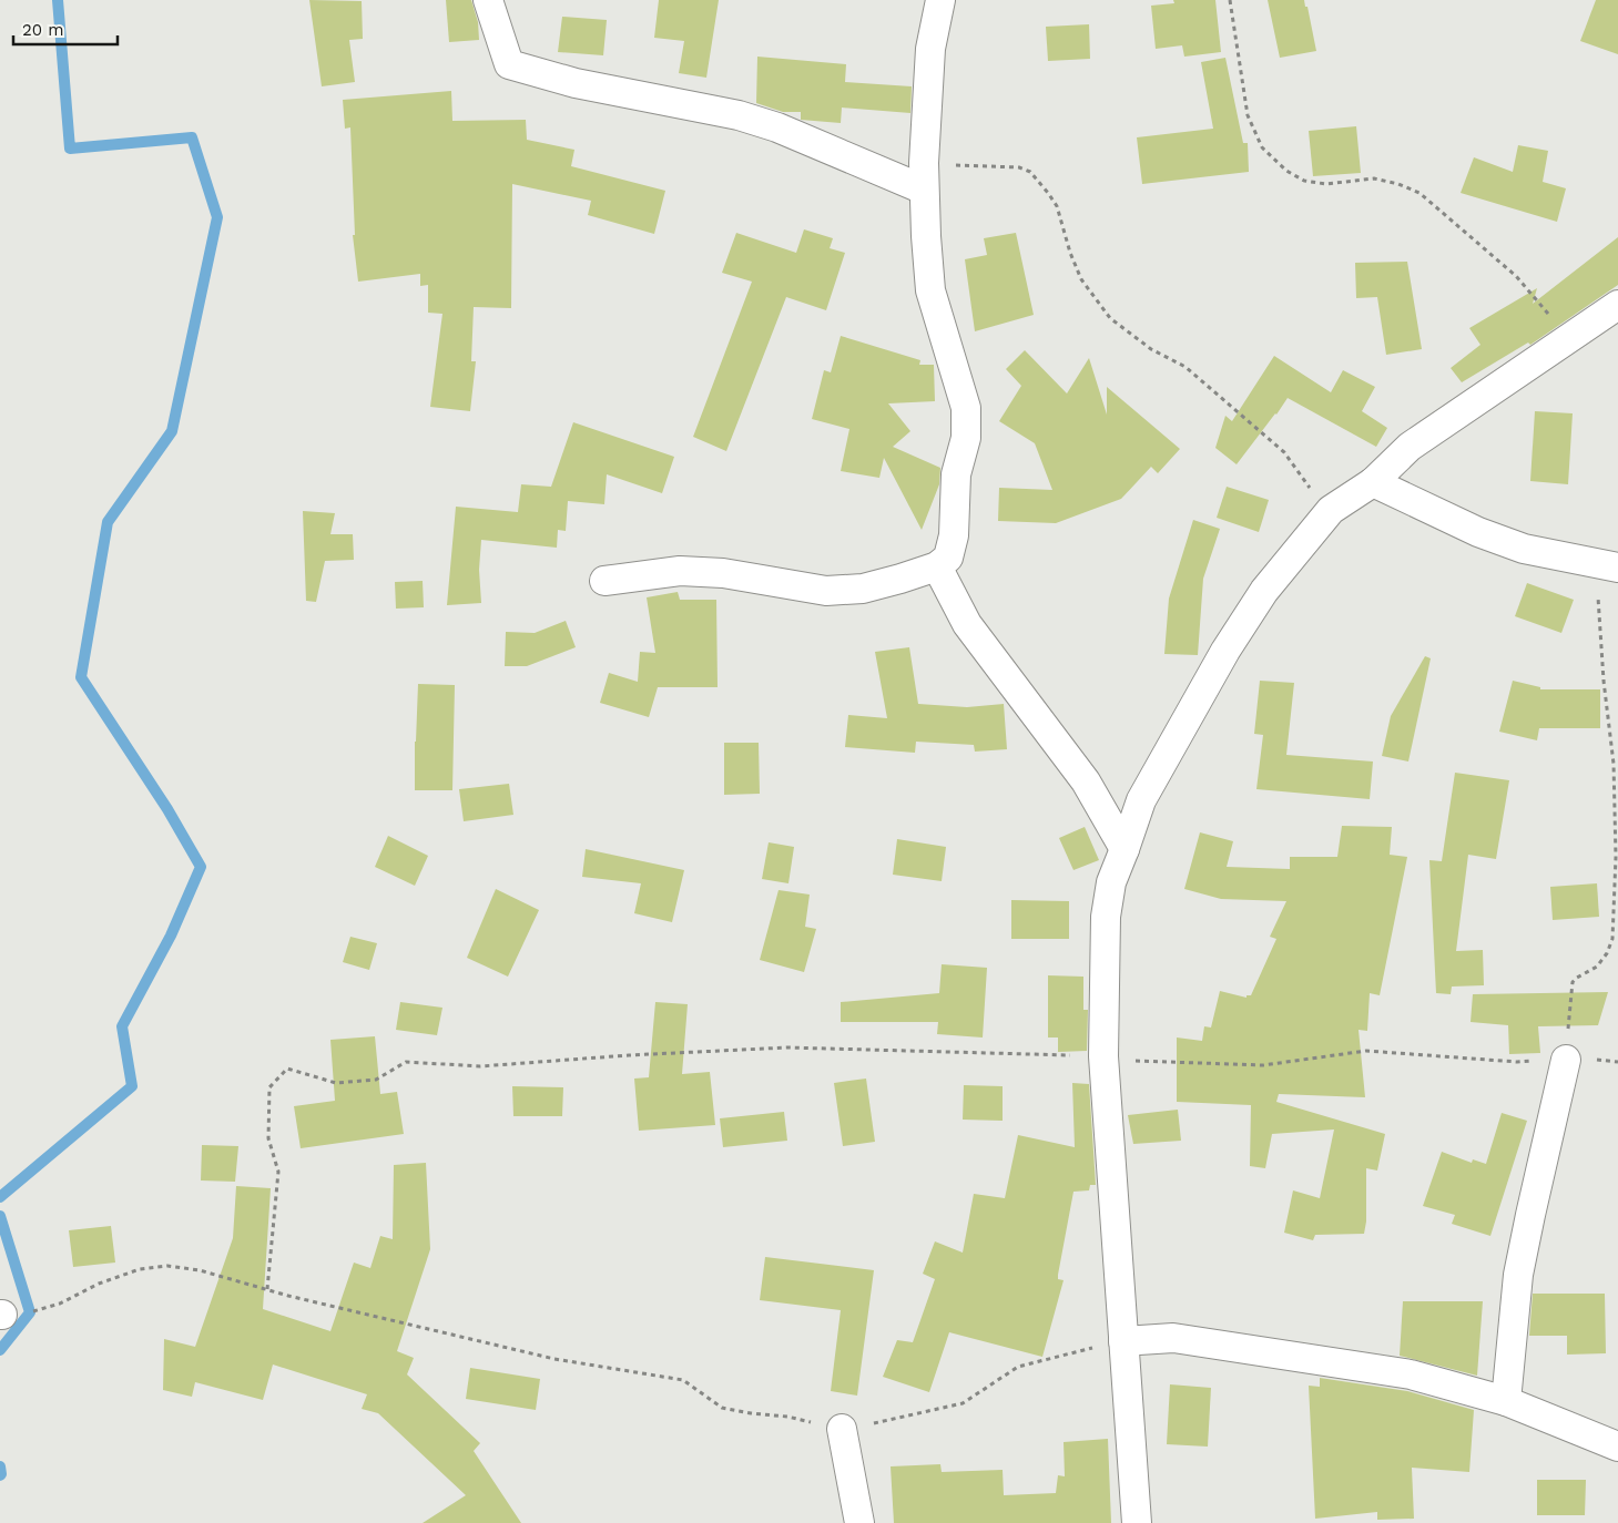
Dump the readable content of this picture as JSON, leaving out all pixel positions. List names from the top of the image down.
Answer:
{
  "scale_bar": "20 m"
}
